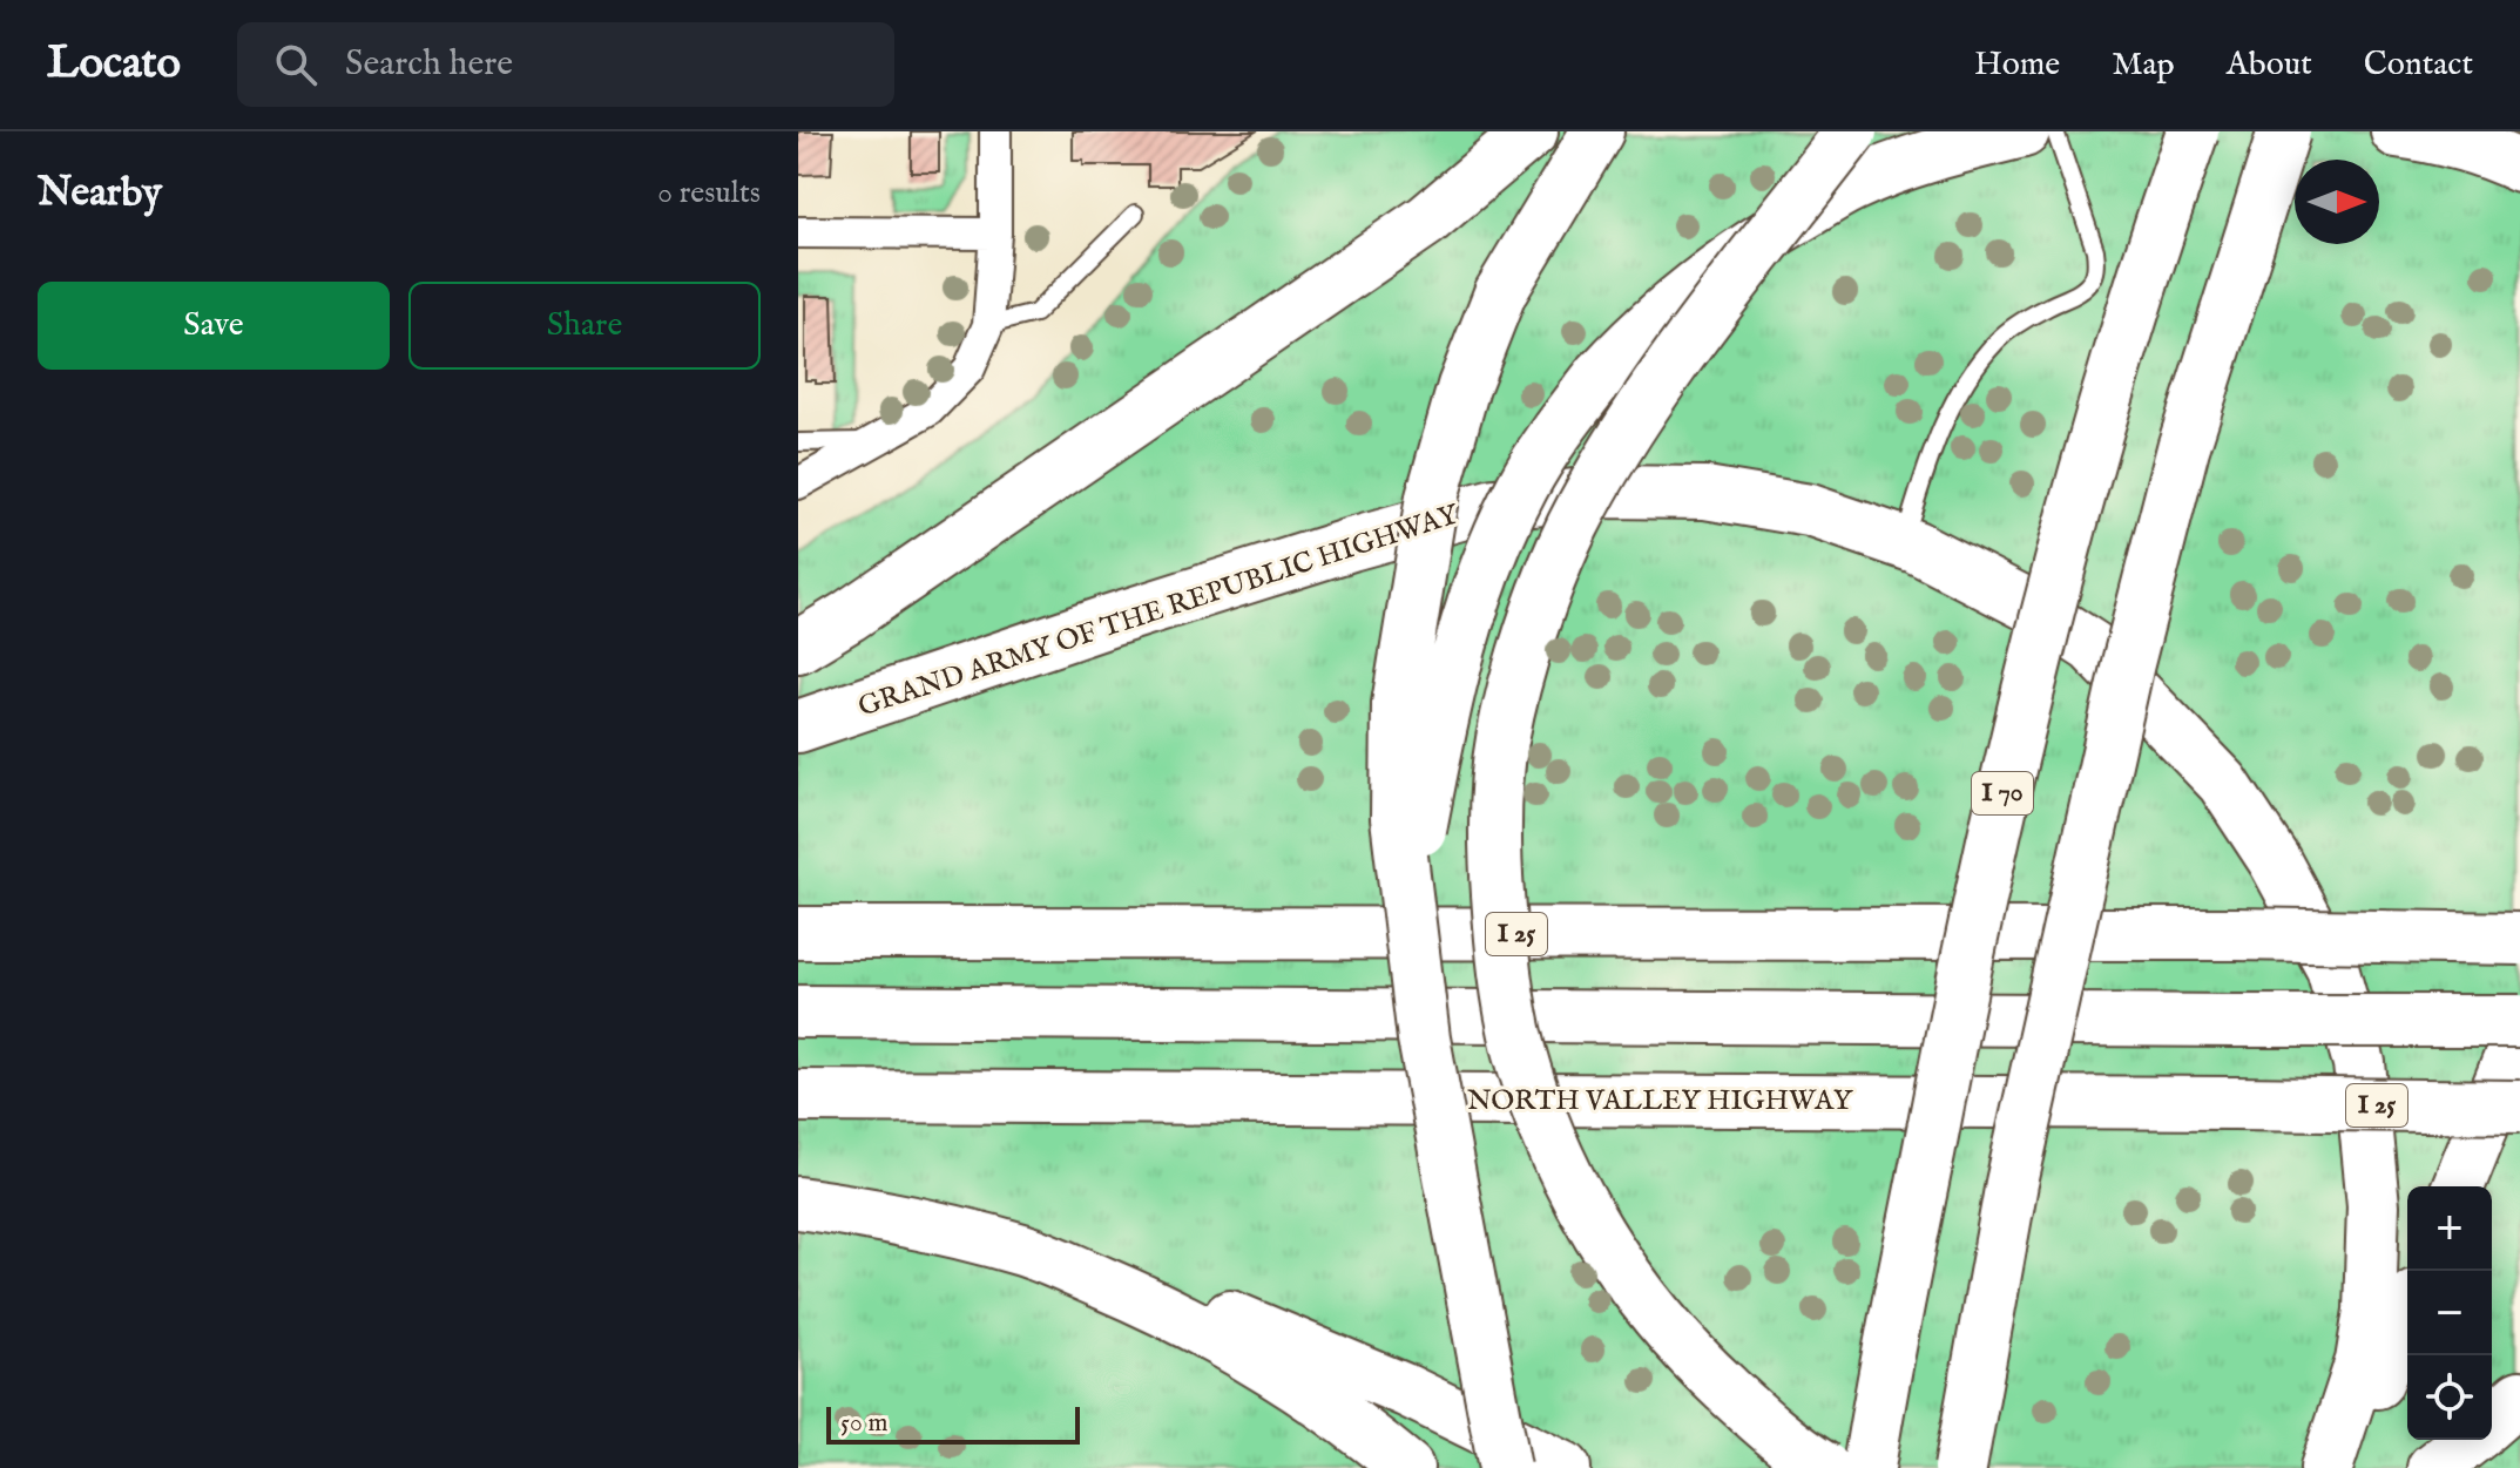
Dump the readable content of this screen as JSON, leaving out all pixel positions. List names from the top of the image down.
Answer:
{
  "streets": {
    "highway": [
      "GRAND ARMY OF THE REPUBLIC HIGHWAY",
      "I 70",
      "I 25",
      "NORTH VALLEY HIGHWAY"
    ]
  },
  "scale_bar": "50 m",
  "north": "right",
  "page": {
    "header": "Locato",
    "search": "Search here",
    "nav": [
      "Home",
      "Map",
      "About",
      "Contact"
    ],
    "heading": ["Nearby", "0 results"],
    "buttons": ["Save", "Share"],
    "map_buttons": ["+", "−"],
    "scale": "50 m"
  }
}
